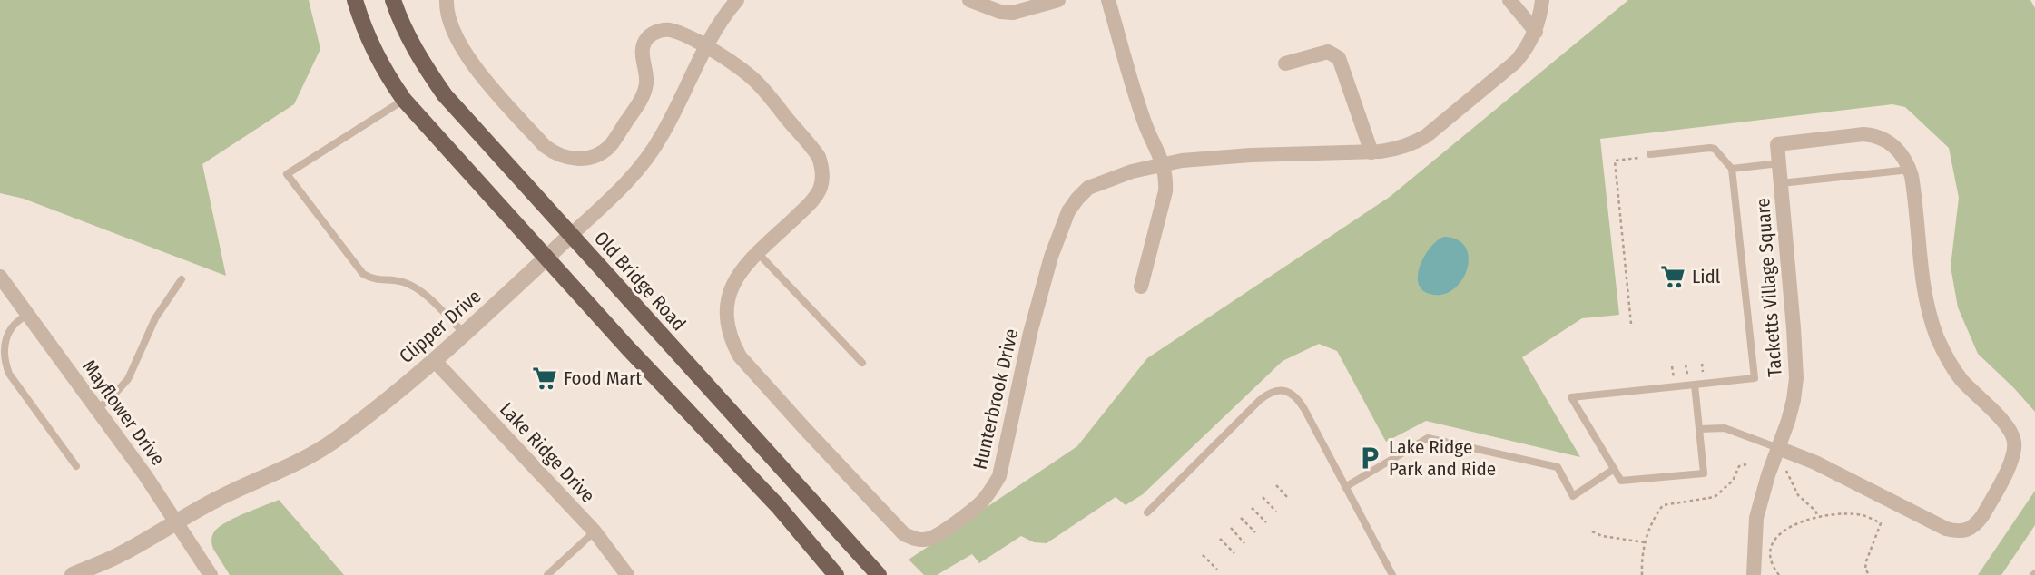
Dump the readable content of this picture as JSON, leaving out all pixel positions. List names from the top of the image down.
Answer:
{
  "streets": {
    "main road": ["Old Bridge Road"],
    "street": [
      "Tacketts Village Square",
      "Clipper Drive",
      "Hunterbrook Drive",
      "Mayflower Drive",
      "Lake Ridge Drive"
    ]
  },
  "crossings": [
    ["Old Bridge Road", "Clipper Drive"],
    ["Clipper Drive", "Hunterbrook Drive"],
    ["Clipper Drive", "Mayflower Drive"],
    ["Clipper Drive", "Lake Ridge Drive"]
  ],
  "places": {
    "supermarket": ["Lidl", "Food Mart"],
    "parking": ["Lake Ridge Park and Ride"]
  }
}
